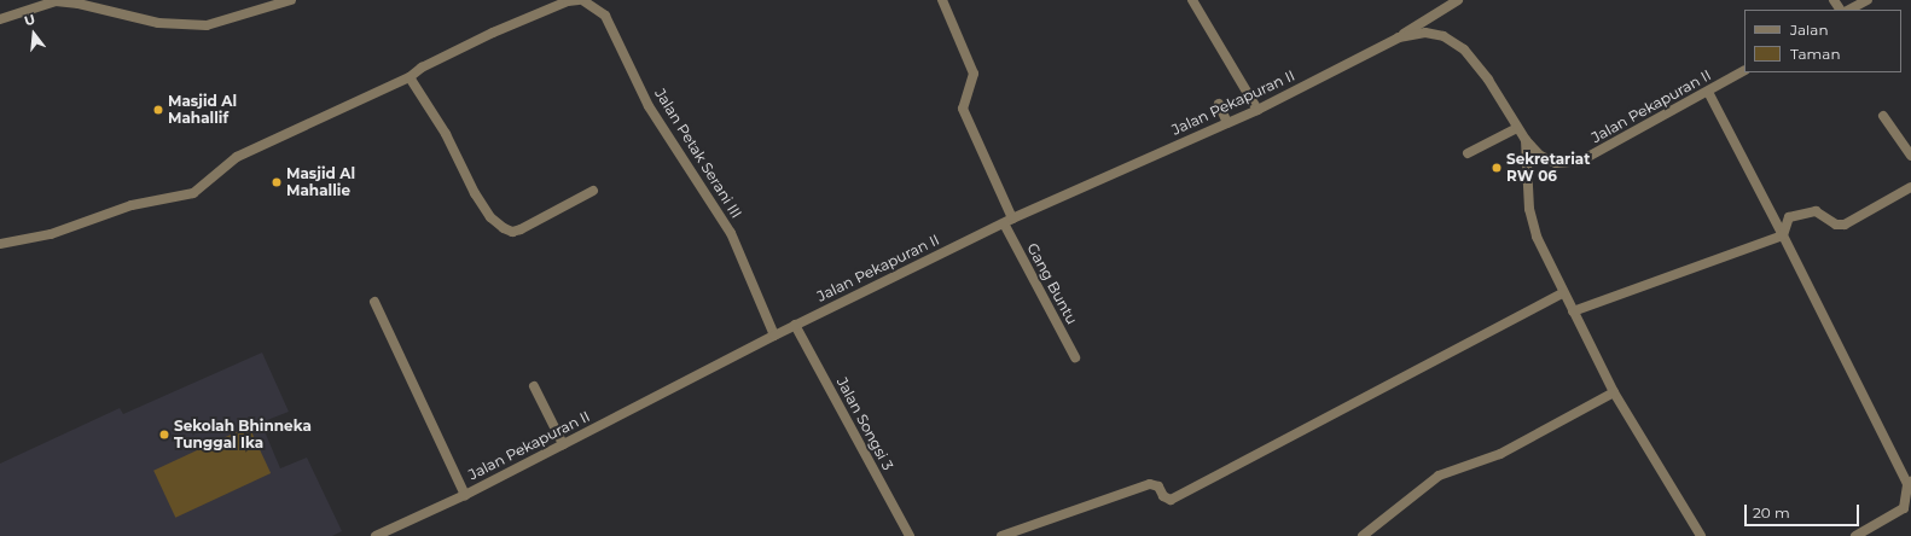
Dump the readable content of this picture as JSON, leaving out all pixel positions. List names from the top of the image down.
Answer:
{
  "streets": {
    "street": [
      "Jalan Pekapuran II",
      "Jalan Petak Serani III",
      "Gang Buntu",
      "Jalan Songsi 3"
    ]
  },
  "crossings": [
    ["Jalan Pekapuran II", "Jalan Petak Serani III"],
    ["Jalan Pekapuran II", "Gang Buntu"],
    ["Jalan Pekapuran II", "Jalan Songsi 3"]
  ],
  "places": [
    "Masjid Al Mahallif",
    "Sekretariat RW 06",
    "Masjid Al Mahallie",
    "Sekolah Bhinneka Tunggal Ika"
  ],
  "legend": ["Jalan", "Taman"],
  "scale_bar": "20 m",
  "north": "top"
}
